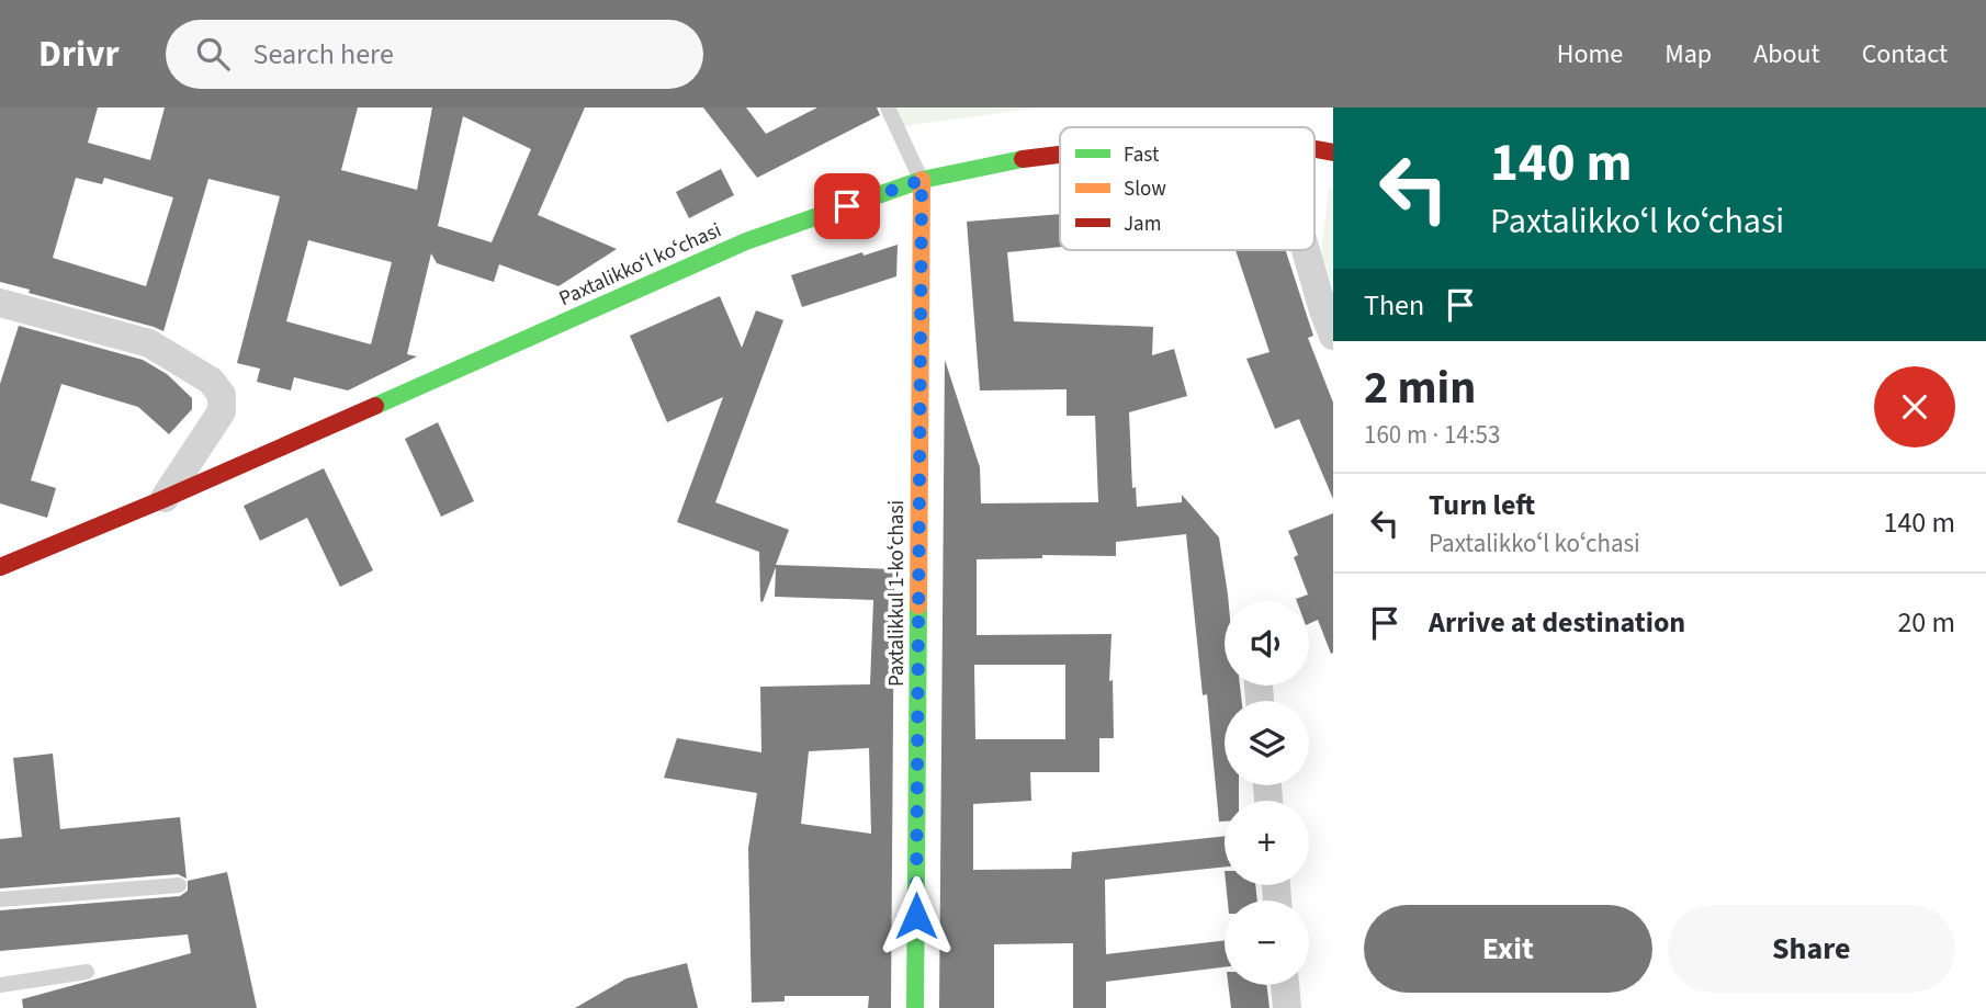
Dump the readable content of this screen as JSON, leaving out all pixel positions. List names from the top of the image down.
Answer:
{
  "streets": {
    "street": ["Paxtalikkoʻl koʻchasi", "Paxtalikkul 1-koʻchasi"]
  },
  "crossings": [
    ["Paxtalikkoʻl koʻchasi", "Paxtalikkul 1-koʻchasi"]
  ],
  "legend": ["Fast", "Slow", "Jam"],
  "page": {
    "header": "Drivr",
    "search": "Search here",
    "nav": [
      "Home",
      "Map",
      "About",
      "Contact"
    ],
    "turn": ["140 m", "Paxtalikkoʻl koʻchasi"],
    "then": "Then",
    "heading": ["2 min", "160 m · 14:53"],
    "list": [
      {
        "name": "Turn left",
        "note": "Paxtalikkoʻl koʻchasi",
        "value": "140 m"
      },
      {
        "name": "Arrive at destination",
        "value": "20 m"
      }
    ],
    "map_buttons": ["+", "−"],
    "buttons": ["Exit", "Share"]
  }
}
